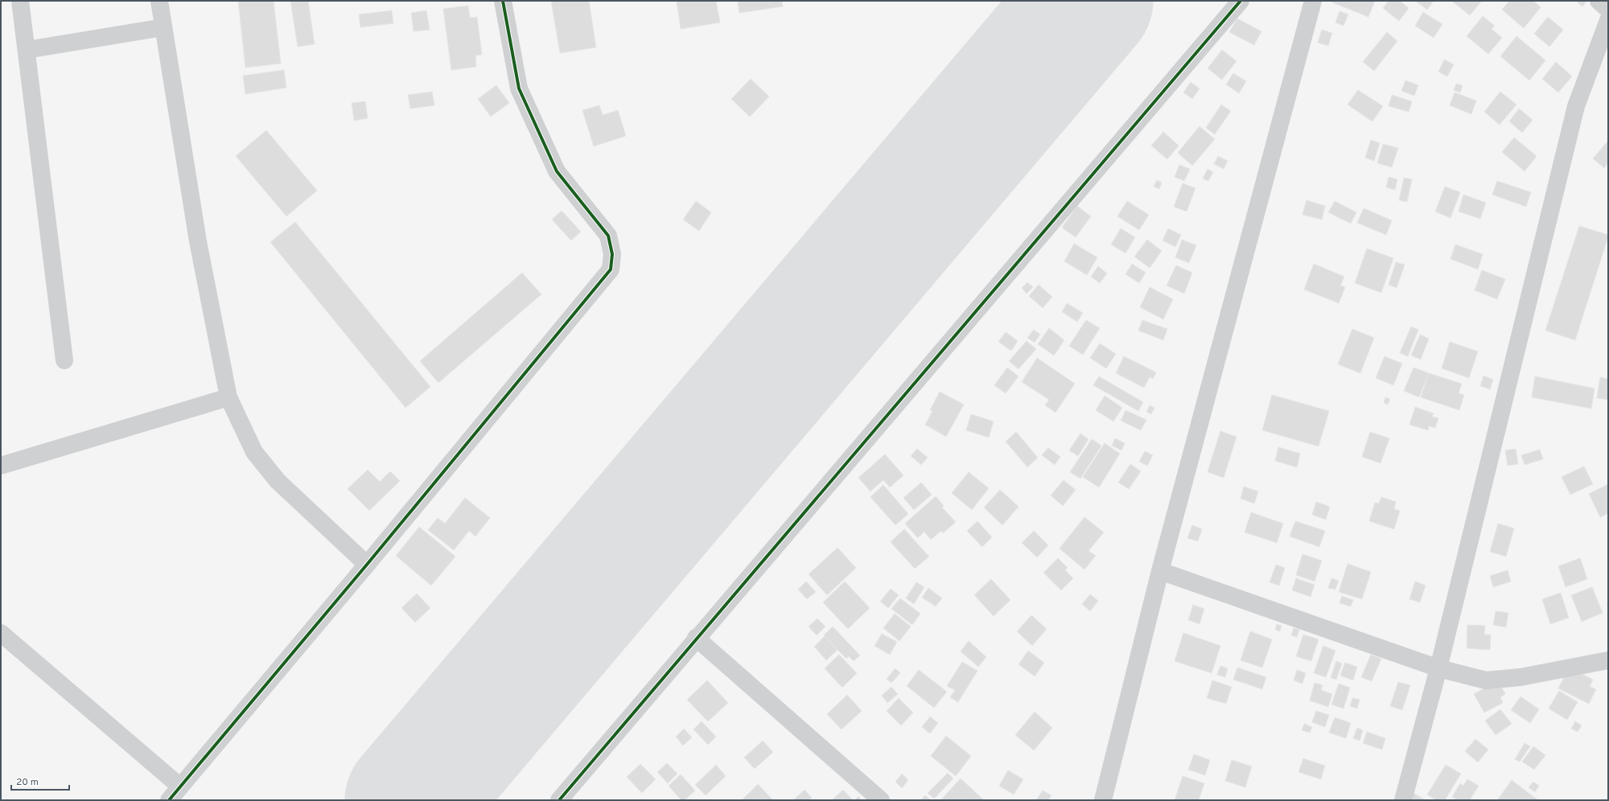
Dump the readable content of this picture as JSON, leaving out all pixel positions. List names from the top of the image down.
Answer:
{
  "scale_bar": "20 m"
}
